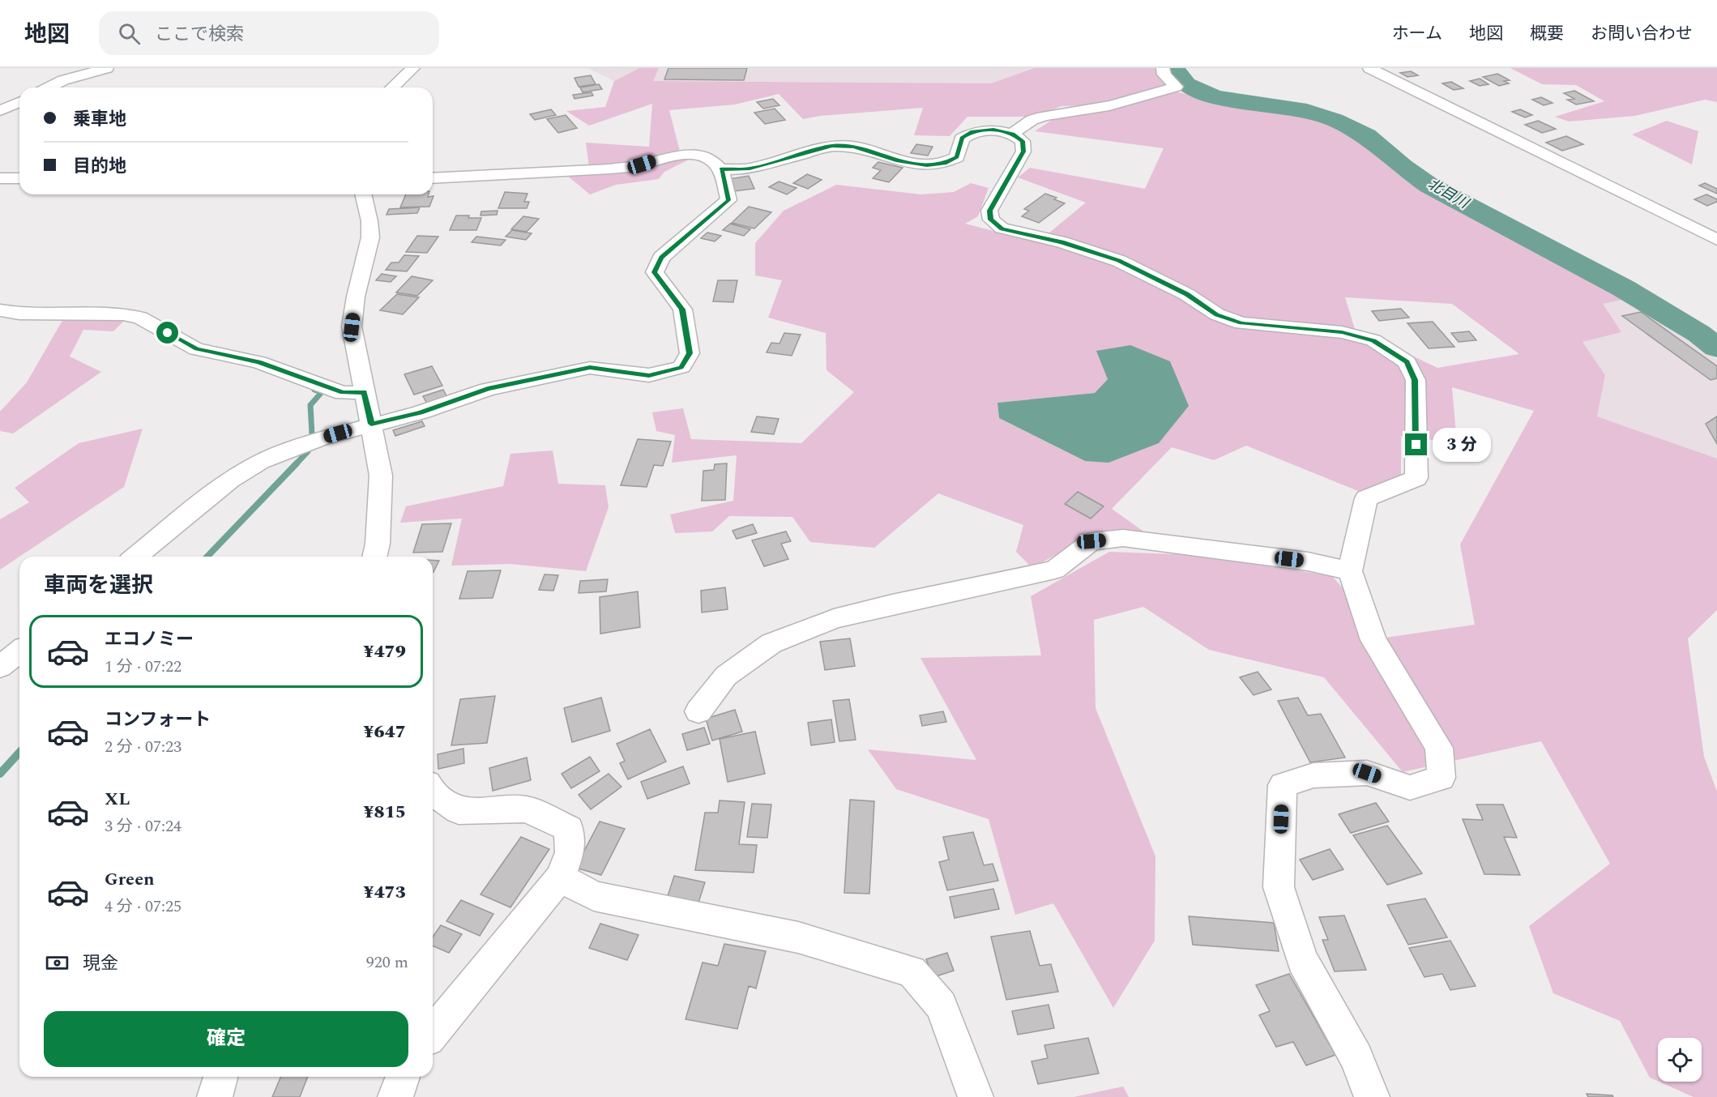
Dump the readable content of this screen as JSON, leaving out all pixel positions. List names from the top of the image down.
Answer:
{
  "water": ["北目川"],
  "page": {
    "header": "地図",
    "search": "ここで検索",
    "nav": [
      "ホーム",
      "地図",
      "概要",
      "お問い合わせ"
    ],
    "banner": ["乗車地", "目的地"],
    "bubble": "3 分",
    "heading": "車両を選択",
    "list": [
      {
        "name": "エコノミー",
        "note": "1 分 · 07:22",
        "value": "¥479"
      },
      {
        "name": "コンフォート",
        "note": "2 分 · 07:23",
        "value": "¥647"
      },
      {
        "name": "XL",
        "note": "3 分 · 07:24",
        "value": "¥815"
      },
      {
        "name": "Green",
        "note": "4 分 · 07:25",
        "value": "¥473"
      }
    ],
    "pay": ["現金", "920 m"],
    "buttons": "確定"
  }
}
